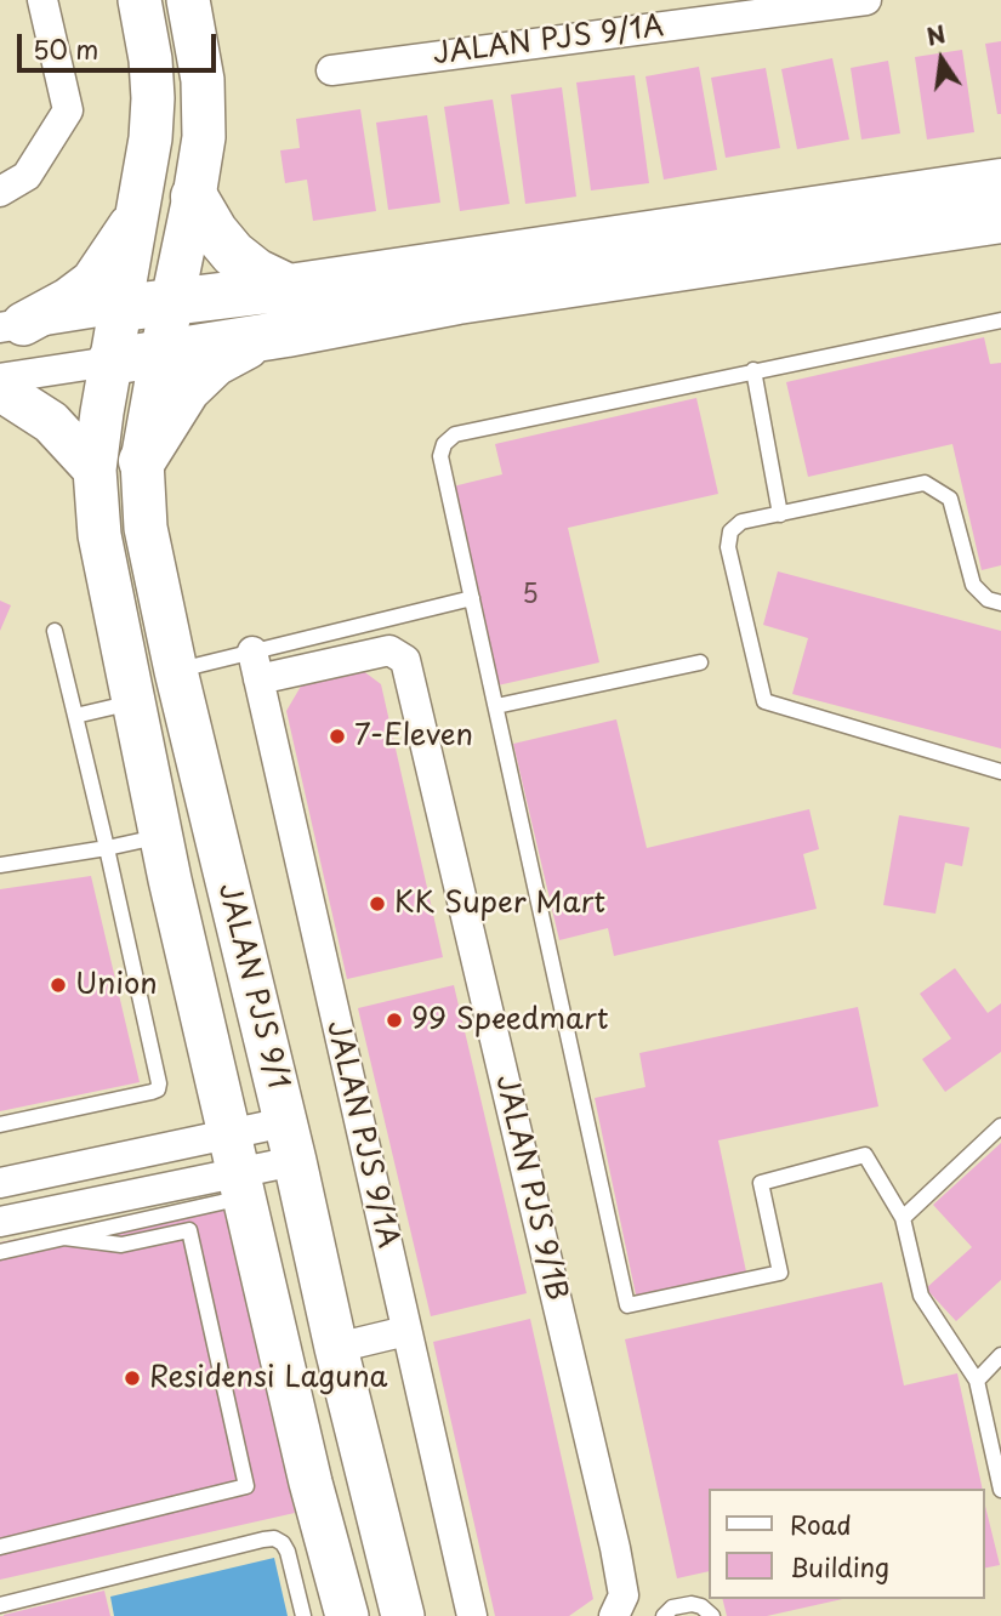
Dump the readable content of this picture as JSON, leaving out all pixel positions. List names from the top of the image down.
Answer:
{
  "streets": {
    "street": ["JALAN PJS 9/1A", "JALAN PJS 9/1", "JALAN PJS 9/1B"]
  },
  "crossings": [
    ["JALAN PJS 9/1A", "JALAN PJS 9/1B"]
  ],
  "places": [
    "7-Eleven",
    "KK Super Mart",
    "Union",
    "99 Speedmart",
    "Residensi Laguna"
  ],
  "house_numbers": ["5"],
  "legend": ["Road", "Building"],
  "scale_bar": "50 m",
  "north": "top"
}
